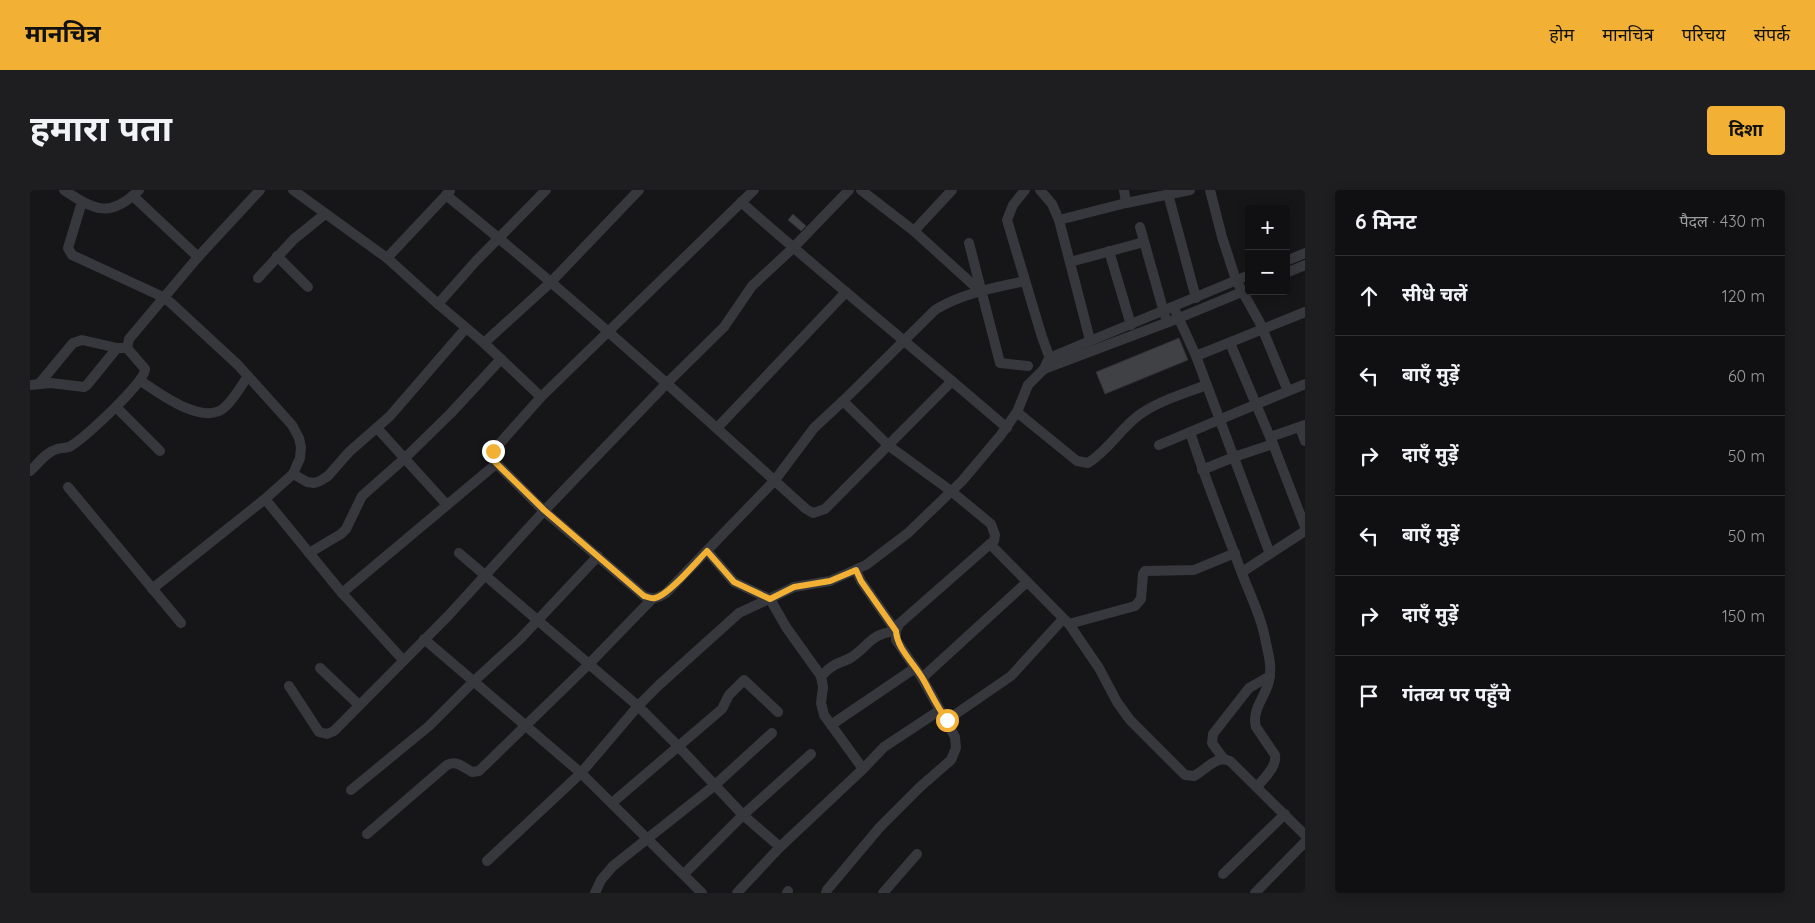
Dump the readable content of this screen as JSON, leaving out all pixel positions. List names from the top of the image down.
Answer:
{
  "page": {
    "header": "मानचित्र",
    "nav": [
      "होम",
      "मानचित्र",
      "परिचय",
      "संपर्क"
    ],
    "title": "हमारा पता",
    "buttons": "दिशा",
    "heading": ["6 मिनट", "पैदल · 430 m"],
    "map_buttons": ["+", "−"],
    "list": [
      ["सीधे चलें", "120 m"],
      ["बाएँ मुड़ें", "60 m"],
      ["दाएँ मुड़ें", "50 m"],
      ["बाएँ मुड़ें", "50 m"],
      ["दाएँ मुड़ें", "150 m"],
      "गंतव्य पर पहुँचे"
    ]
  }
}
